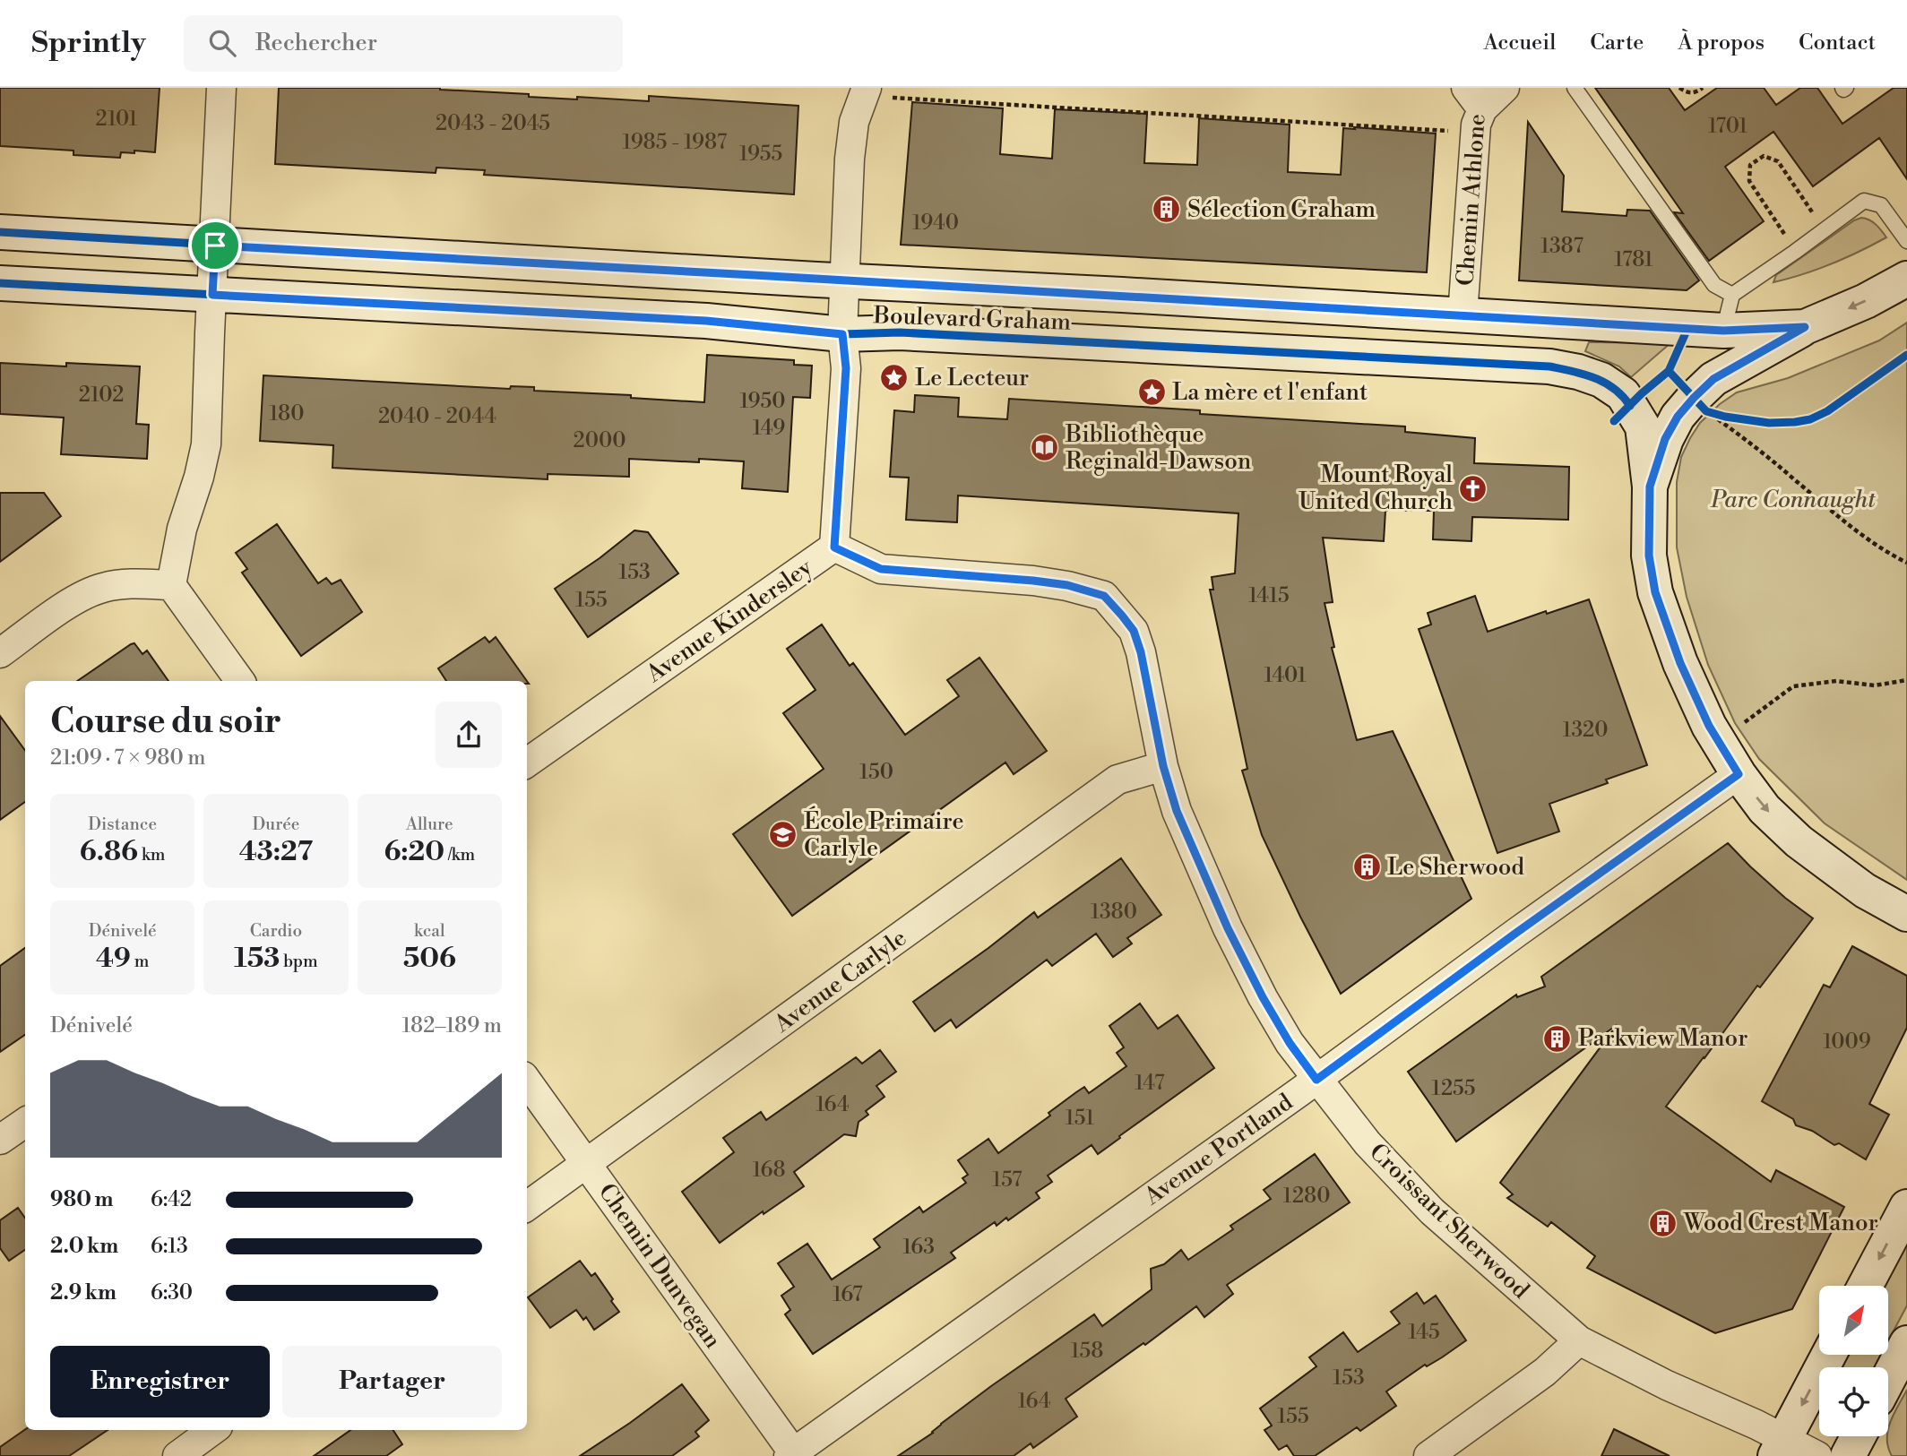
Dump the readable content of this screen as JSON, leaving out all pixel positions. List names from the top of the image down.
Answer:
{
  "streets": {
    "street": [
      "Chemin Athlone",
      "Boulevard Graham",
      "Avenue Kindersley",
      "Avenue Carlyle",
      "Avenue Portland",
      "Croissant Sherwood",
      "Chemin Dunvegan"
    ]
  },
  "crossings": [
    ["Chemin Athlone", "Boulevard Graham"],
    ["Boulevard Graham", "Avenue Kindersley"],
    ["Avenue Kindersley", "Croissant Sherwood"],
    ["Avenue Carlyle", "Croissant Sherwood"],
    ["Avenue Carlyle", "Chemin Dunvegan"],
    ["Avenue Portland", "Croissant Sherwood"],
    ["Avenue Portland", "Chemin Dunvegan"]
  ],
  "parks": ["Parc Connaught"],
  "places": {
    "building": [
      "Sélection Graham",
      "Le Sherwood",
      "Parkview Manor",
      "Wood Crest Manor"
    ],
    "place": ["Le Lecteur", "La mère et l'enfant"],
    "library": ["Bibliothèque Reginald-Dawson"],
    "church": ["Mount Royal United Church"],
    "school or university": ["École Primaire Carlyle"]
  },
  "house_numbers": [
    "2101",
    "2043 - 2045",
    "1701",
    "1985 - 1987",
    "1955",
    "1940",
    "1387",
    "1781",
    "2102",
    "1950",
    "180",
    "2040 - 2044",
    "149",
    "2000",
    "153",
    "1415",
    "155",
    "1401",
    "1320",
    "150",
    "1380",
    "1009",
    "147",
    "1255",
    "164",
    "151",
    "168",
    "157",
    "1280",
    "163",
    "167",
    "145",
    "158",
    "153",
    "164",
    "155"
  ],
  "north": "top right",
  "page": {
    "header": "Sprintly",
    "search": "Rechercher",
    "nav": [
      "Accueil",
      "Carte",
      "À propos",
      "Contact"
    ],
    "heading": ["Course du soir", "21:09 · 7 × 980 m"],
    "stats": [
      ["Distance", "6.86 km"],
      ["Durée", "43:27"],
      ["Allure", "6:20 /km"],
      ["Dénivelé", "49 m"],
      ["Cardio", "153 bpm"],
      ["kcal", "506"]
    ],
    "chart": ["Dénivelé", "182–189 m"],
    "list": [
      {
        "name": "980 m",
        "note": "6:42"
      },
      {
        "name": "2.0 km",
        "note": "6:13"
      },
      {
        "name": "2.9 km",
        "note": "6:30"
      }
    ],
    "buttons": ["Enregistrer", "Partager"]
  }
}
